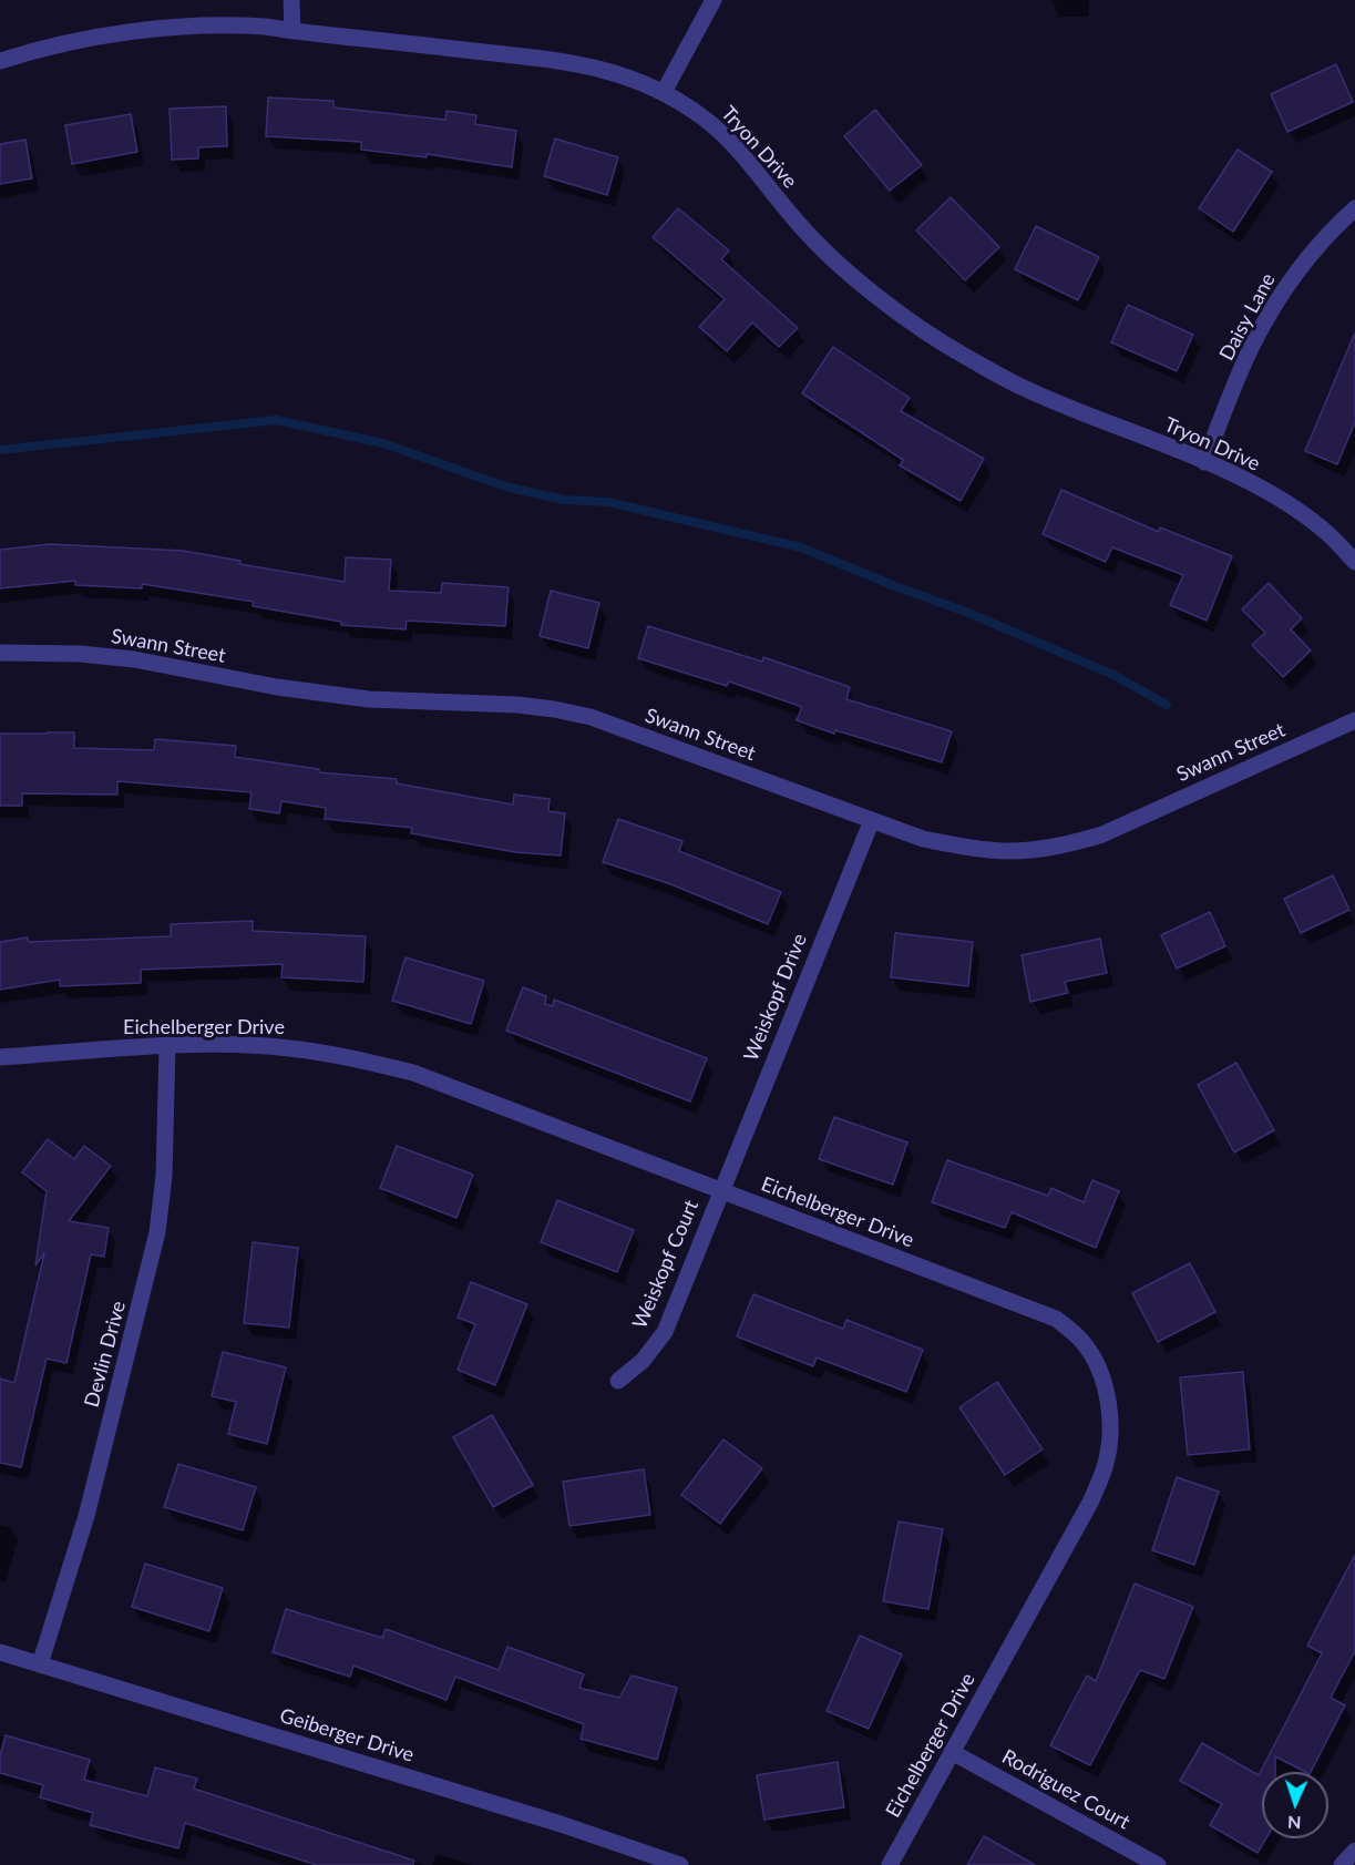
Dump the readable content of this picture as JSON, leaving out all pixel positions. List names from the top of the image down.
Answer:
{
  "streets": {
    "street": [
      "Tryon Drive",
      "Daisy Lane",
      "Swann Street",
      "Weiskopf Drive",
      "Eichelberger Drive",
      "Weiskopf Court",
      "Devlin Drive",
      "Geiberger Drive",
      "Rodriguez Court"
    ]
  },
  "crossings": [
    ["Tryon Drive", "Daisy Lane"],
    ["Swann Street", "Weiskopf Drive"],
    ["Weiskopf Drive", "Eichelberger Drive"],
    ["Weiskopf Drive", "Weiskopf Court"],
    ["Eichelberger Drive", "Weiskopf Court"],
    ["Eichelberger Drive", "Devlin Drive"],
    ["Eichelberger Drive", "Rodriguez Court"],
    ["Devlin Drive", "Geiberger Drive"]
  ],
  "north": "bottom"
}
